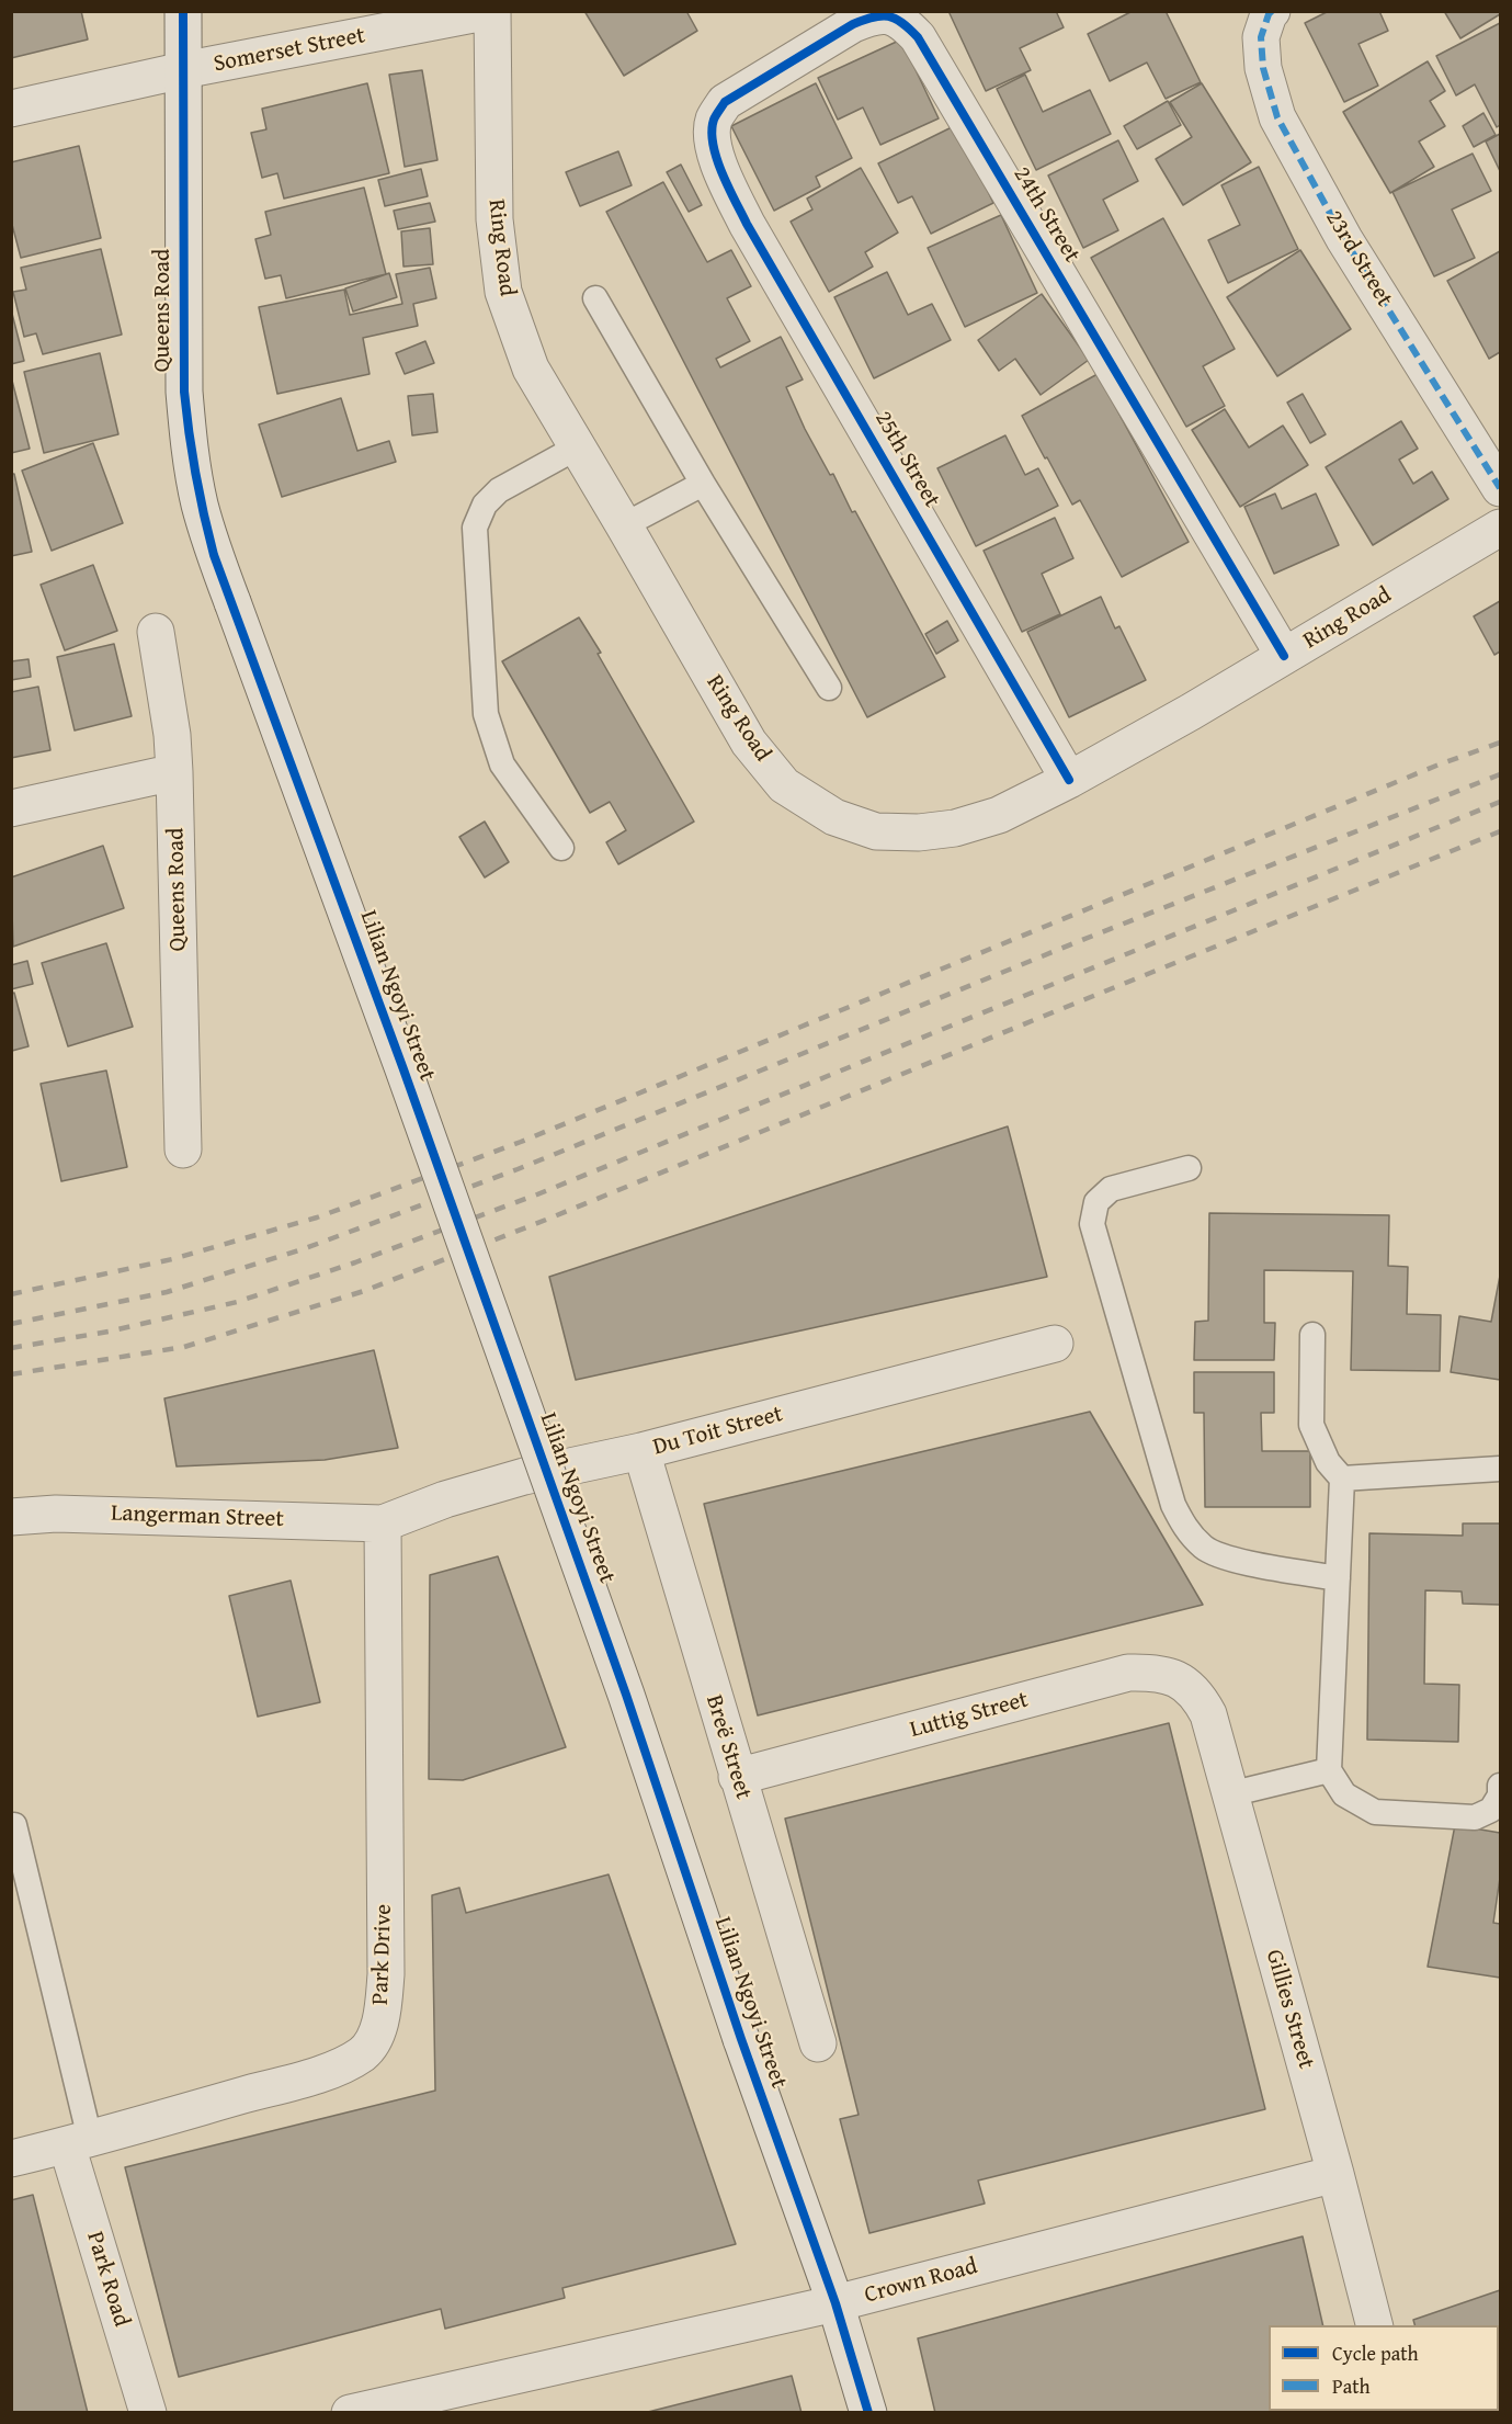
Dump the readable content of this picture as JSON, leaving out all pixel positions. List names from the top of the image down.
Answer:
{
  "streets": {
    "street": [
      "Somerset Street",
      "24th Street",
      "Ring Road",
      "23rd Street",
      "Queens Road",
      "25th Street",
      "Lilian Ngoyi Street",
      "Du Toit Street",
      "Langerman Street",
      "Luttig Street",
      "Breë Street",
      "Park Drive",
      "Gillies Street",
      "Park Road",
      "Crown Road"
    ]
  },
  "crossings": [
    ["Somerset Street", "Ring Road"],
    ["Somerset Street", "Queens Road"],
    ["24th Street", "Ring Road"],
    ["24th Street", "25th Street"],
    ["Ring Road", "25th Street"],
    ["Queens Road", "Lilian Ngoyi Street"],
    ["Lilian Ngoyi Street", "Crown Road"],
    ["Du Toit Street", "Langerman Street"],
    ["Du Toit Street", "Breë Street"],
    ["Du Toit Street", "Park Drive"],
    ["Langerman Street", "Park Drive"],
    ["Luttig Street", "Breë Street"],
    ["Luttig Street", "Gillies Street"],
    ["Park Drive", "Park Road"],
    ["Gillies Street", "Crown Road"]
  ],
  "legend": ["Cycle path", "Path"]
}
